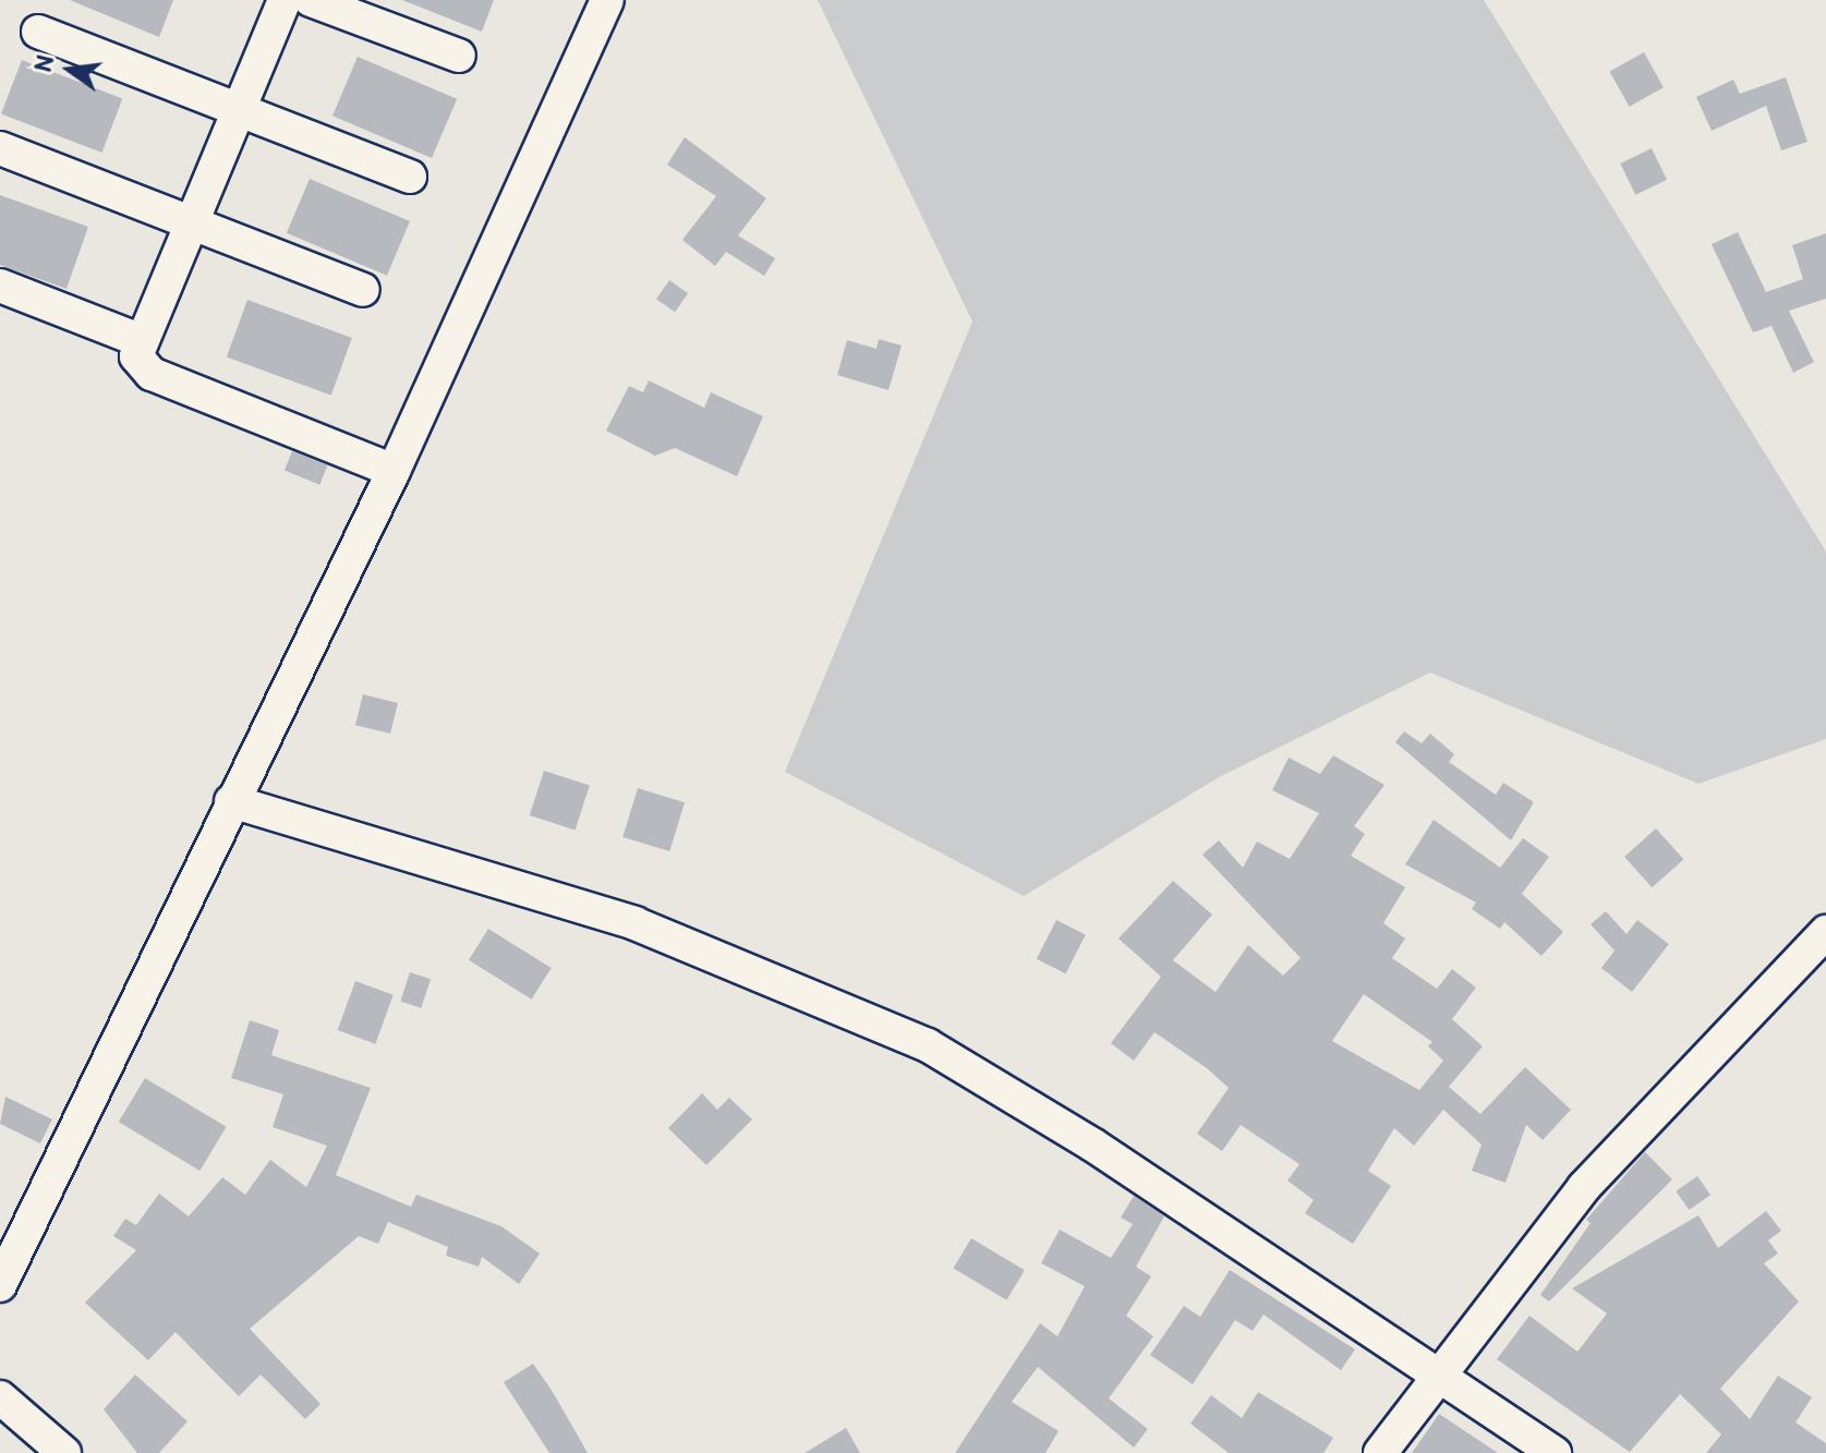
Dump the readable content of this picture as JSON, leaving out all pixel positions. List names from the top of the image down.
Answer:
{
  "north": "left"
}
